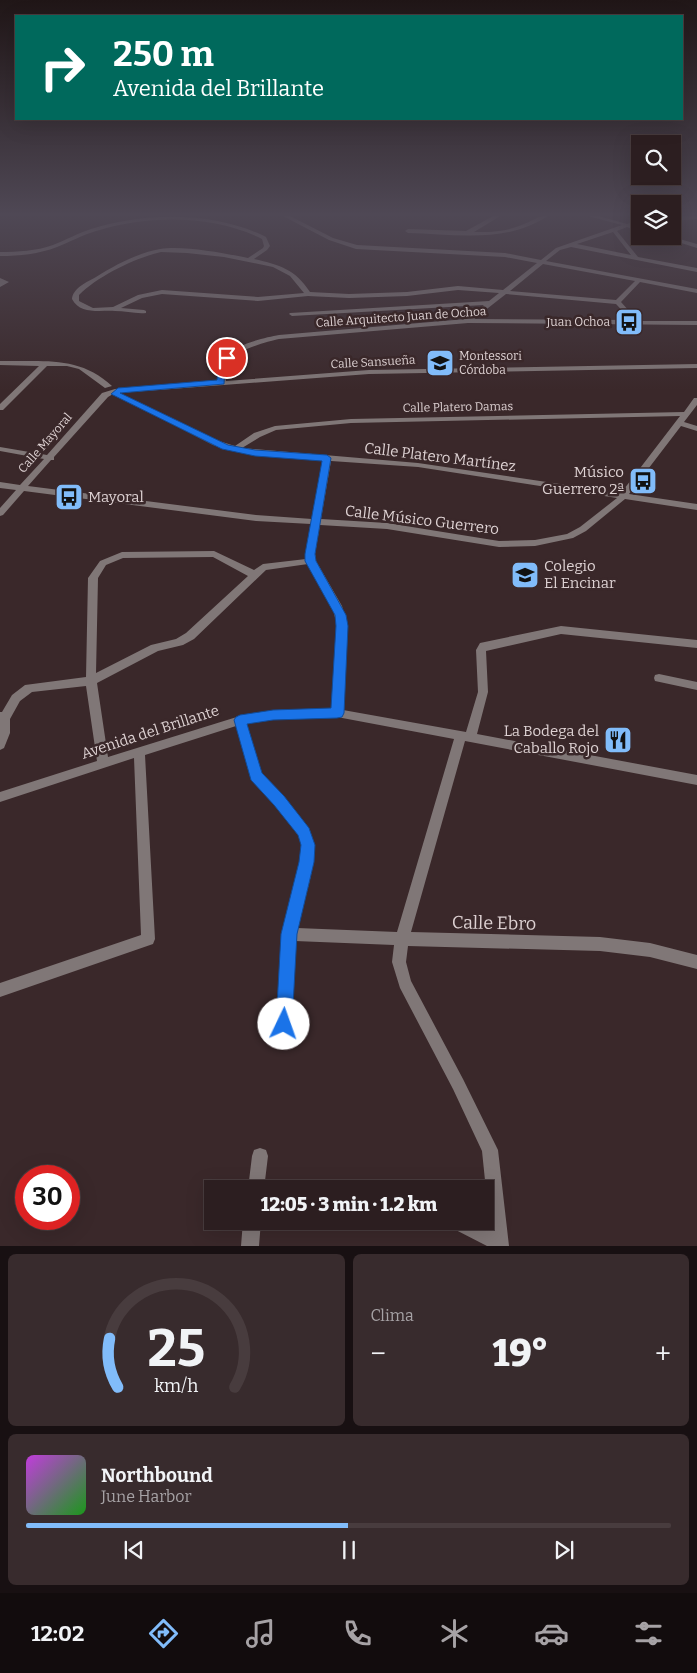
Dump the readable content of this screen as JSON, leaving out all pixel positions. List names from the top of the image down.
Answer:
{
  "streets": {
    "street": [
      "Calle Arquitecto Juan de Ochoa",
      "Calle Sansueña",
      "Calle Platero Damas",
      "Calle Mayoral",
      "Calle Platero Martínez",
      "Calle Músico Guerrero",
      "Avenida del Brillante",
      "Calle Ebro"
    ]
  },
  "crossings": [
    ["Calle Arquitecto Juan de Ochoa", "Calle Sansueña"],
    ["Calle Sansueña", "Calle Mayoral"],
    ["Calle Sansueña", "Calle Platero Martínez"],
    ["Calle Platero Damas", "Calle Platero Martínez"],
    ["Calle Platero Damas", "Calle Músico Guerrero"],
    ["Calle Mayoral", "Calle Platero Martínez"],
    ["Calle Mayoral", "Calle Músico Guerrero"],
    ["Calle Platero Martínez", "Calle Músico Guerrero"]
  ],
  "places": {
    "bus stop": ["Juan Ochoa", "Músico Guerrero 2ª", "Mayoral"],
    "school or university": ["Montessori Córdoba", "Colegio El Encinar"],
    "restaurant": ["La Bodega del Caballo Rojo"]
  },
  "page": {
    "turn": ["250 m", "Avenida del Brillante"],
    "limit": "30",
    "trip": "12:05 · 3 min · 1.2 km",
    "tile": "Clima",
    "heat": ["−", "19°", "+"],
    "song": ["Northbound", "June Harbor"],
    "tabs": "12:02",
    "gauge": ["25", "km/h"]
  }
}
